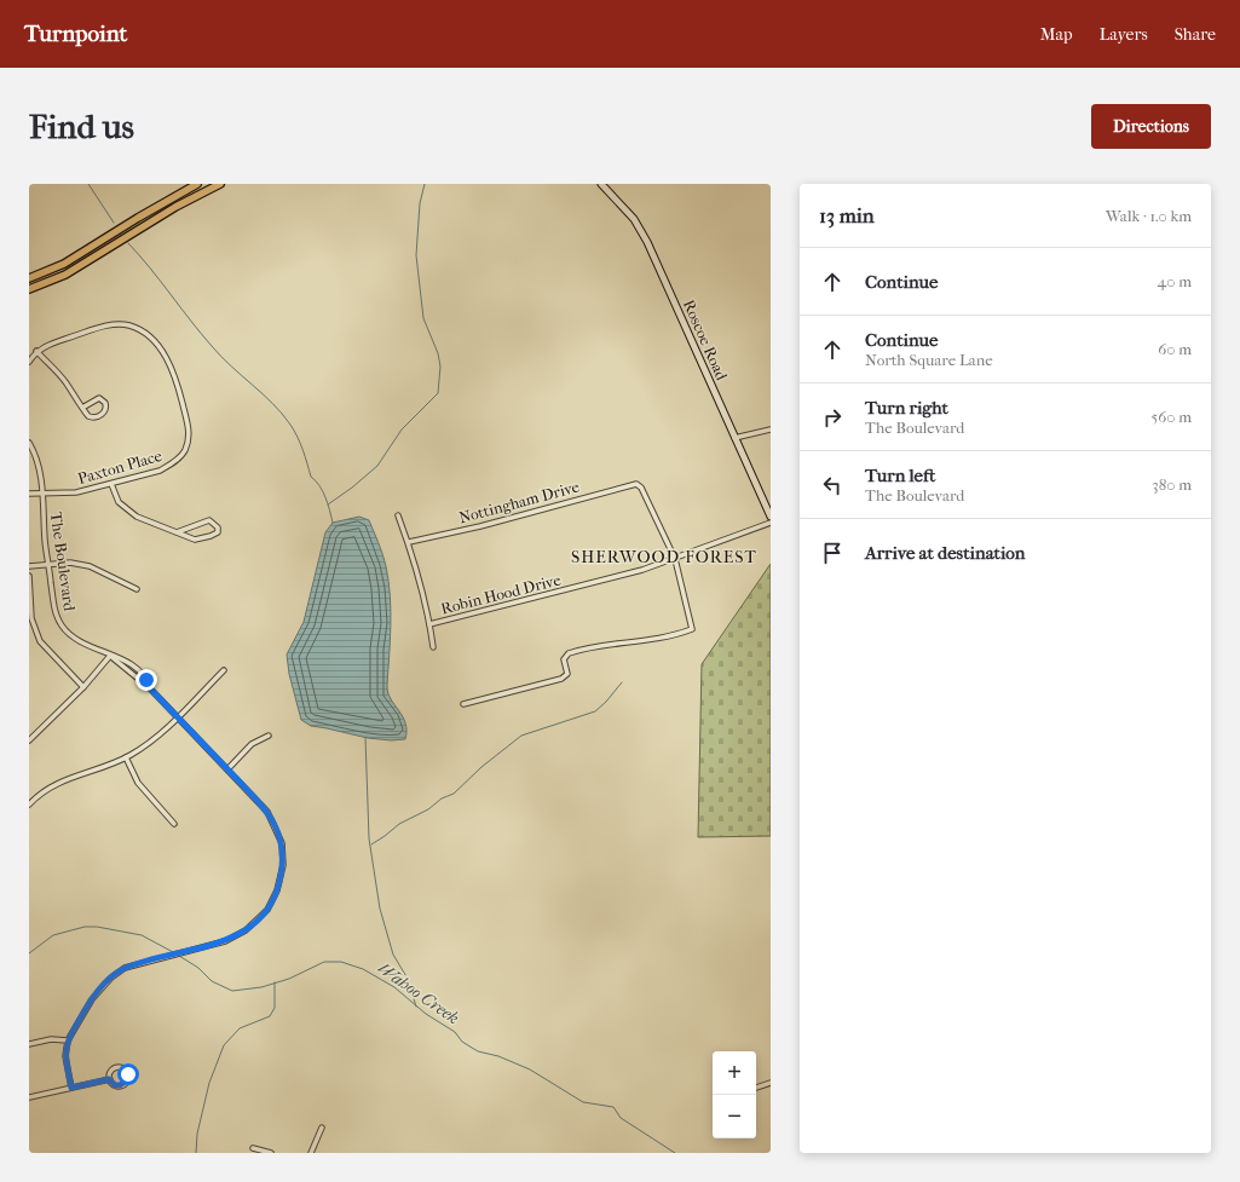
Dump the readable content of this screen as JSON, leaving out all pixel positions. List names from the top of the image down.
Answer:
{
  "streets": {
    "main road": ["Roscoe Road"],
    "street": [
      "Paxton Place",
      "Nottingham Drive",
      "The Boulevard",
      "Robin Hood Drive"
    ]
  },
  "crossings": [
    ["Paxton Place", "The Boulevard"],
    ["Nottingham Drive", "Robin Hood Drive"]
  ],
  "districts": ["SHERWOOD FOREST"],
  "water": ["Wahoo Creek"],
  "page": {
    "header": "Turnpoint",
    "nav": ["Map", "Layers", "Share"],
    "buttons": "Directions",
    "title": "Find us",
    "heading": ["13 min", "Walk · 1.0 km"],
    "list": [
      ["Continue", "40 m"],
      ["Continue", "North Square Lane", "60 m"],
      ["Turn right", "The Boulevard", "560 m"],
      ["Turn left", "The Boulevard", "380 m"],
      "Arrive at destination"
    ],
    "map_buttons": ["+", "−"]
  }
}
